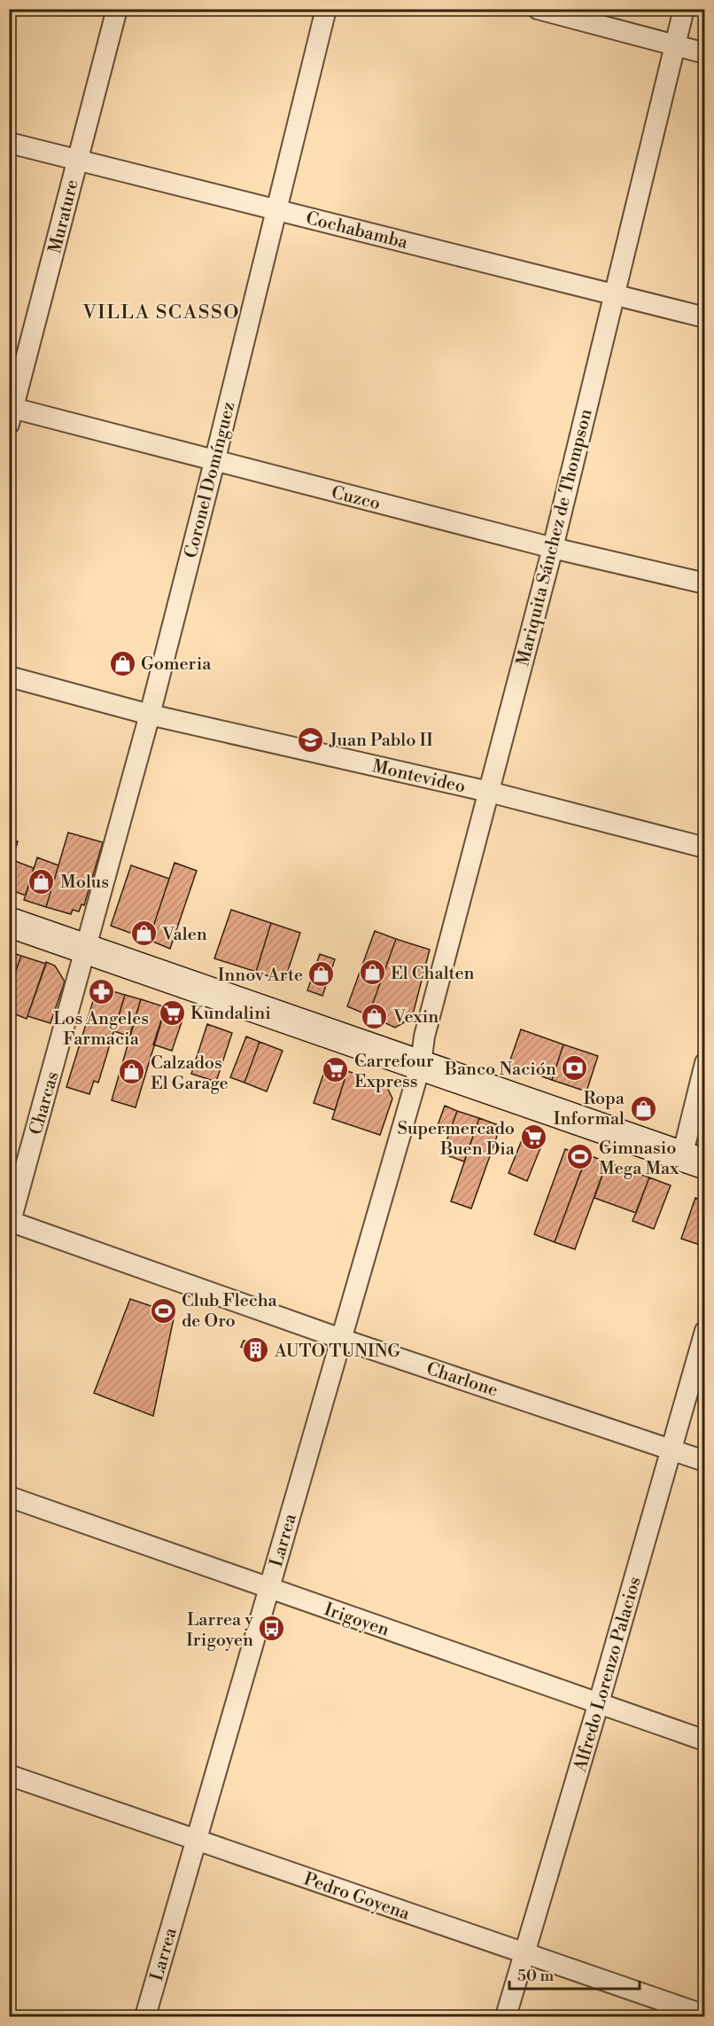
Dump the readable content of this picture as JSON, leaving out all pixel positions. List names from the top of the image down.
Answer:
{
  "streets": {
    "street": [
      "Murature",
      "Cochabamba",
      "Coronel Domínguez",
      "Cuzco",
      "Mariquita Sánchez de Thompson",
      "Montevideo",
      "Charcas",
      "Charlone",
      "Larrea",
      "Irigoyen",
      "Alfredo Lorenzo Palacios",
      "Pedro Goyena"
    ]
  },
  "crossings": [
    ["Murature", "Cochabamba"],
    ["Murature", "Cuzco"],
    ["Cochabamba", "Coronel Domínguez"],
    ["Cochabamba", "Mariquita Sánchez de Thompson"],
    ["Coronel Domínguez", "Cuzco"],
    ["Coronel Domínguez", "Montevideo"],
    ["Coronel Domínguez", "Charcas"],
    ["Cuzco", "Mariquita Sánchez de Thompson"],
    ["Mariquita Sánchez de Thompson", "Montevideo"],
    ["Mariquita Sánchez de Thompson", "Larrea"],
    ["Charcas", "Charlone"],
    ["Charlone", "Larrea"],
    ["Charlone", "Alfredo Lorenzo Palacios"],
    ["Larrea", "Irigoyen"],
    ["Larrea", "Pedro Goyena"],
    ["Irigoyen", "Alfredo Lorenzo Palacios"],
    ["Alfredo Lorenzo Palacios", "Pedro Goyena"]
  ],
  "districts": ["VILLA SCASSO"],
  "places": {
    "shop": [
      "Gomeria",
      "Molus",
      "Valen",
      "El Chalten",
      "Innov Arte",
      "Vexin",
      "Calzados El Garage",
      "Ropa Informal"
    ],
    "school or university": ["Juan Pablo II"],
    "pharmacy": ["Los Angeles Farmacia"],
    "supermarket": ["Kundalini", "Carrefour Express", "Supermercado Buen Dia"],
    "bank": ["Banco Nación"],
    "sports": ["Gimnasio Mega Max", "Club Flecha de Oro"],
    "building": ["AUTO TUNING"],
    "bus stop": ["Larrea y Irigoyen"]
  },
  "scale_bar": "50 m"
}
